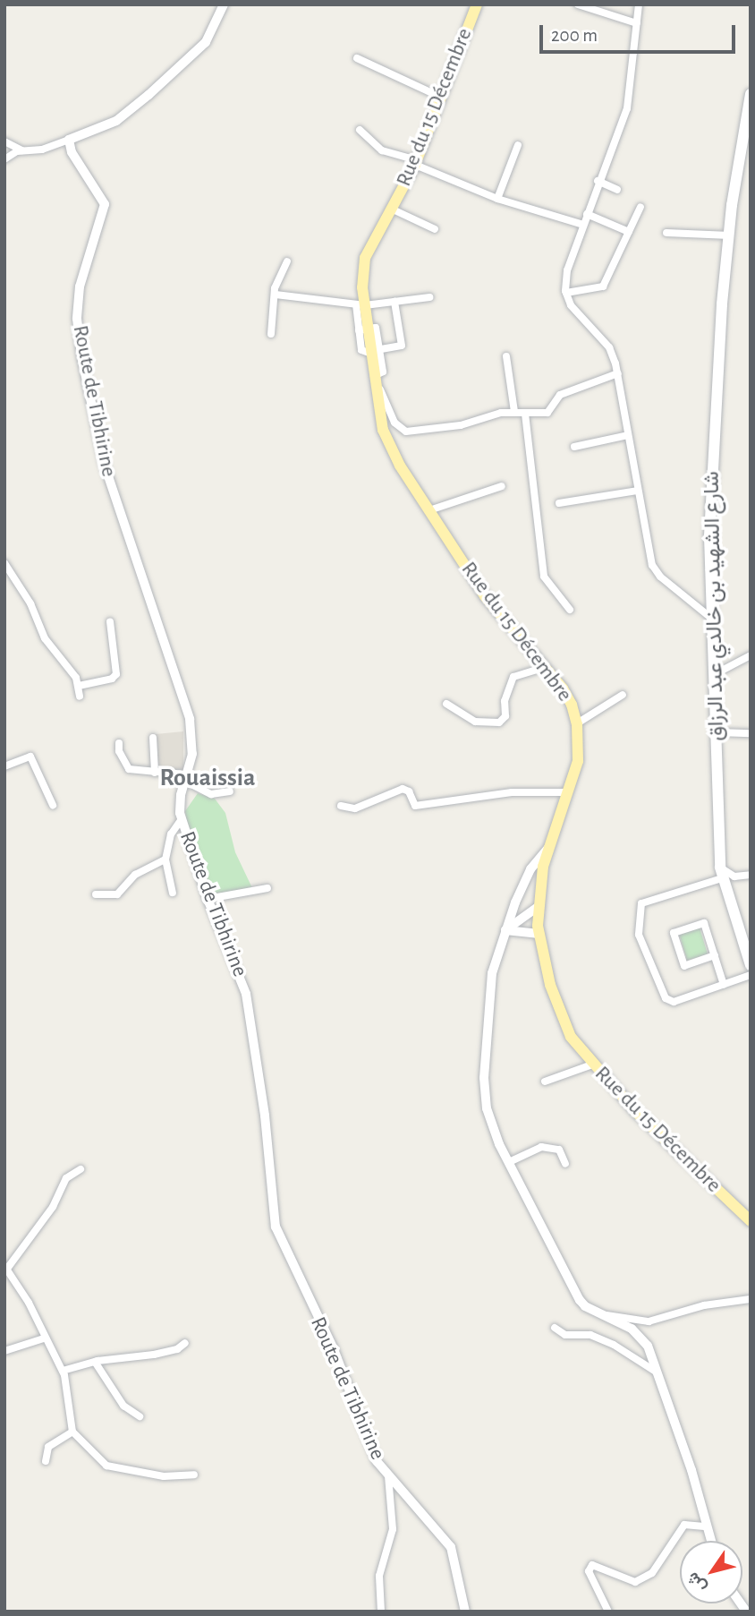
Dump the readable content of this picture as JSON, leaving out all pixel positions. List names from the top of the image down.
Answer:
{
  "streets": {
    "main road": ["Rue du 15 Décembre", "شارع الشهيد بن خالدي عبد الرزاق"],
    "street": ["Route de Tibhirine"]
  },
  "districts": ["Rouaissia"],
  "scale_bar": "200 m",
  "north": "bottom left"
}
